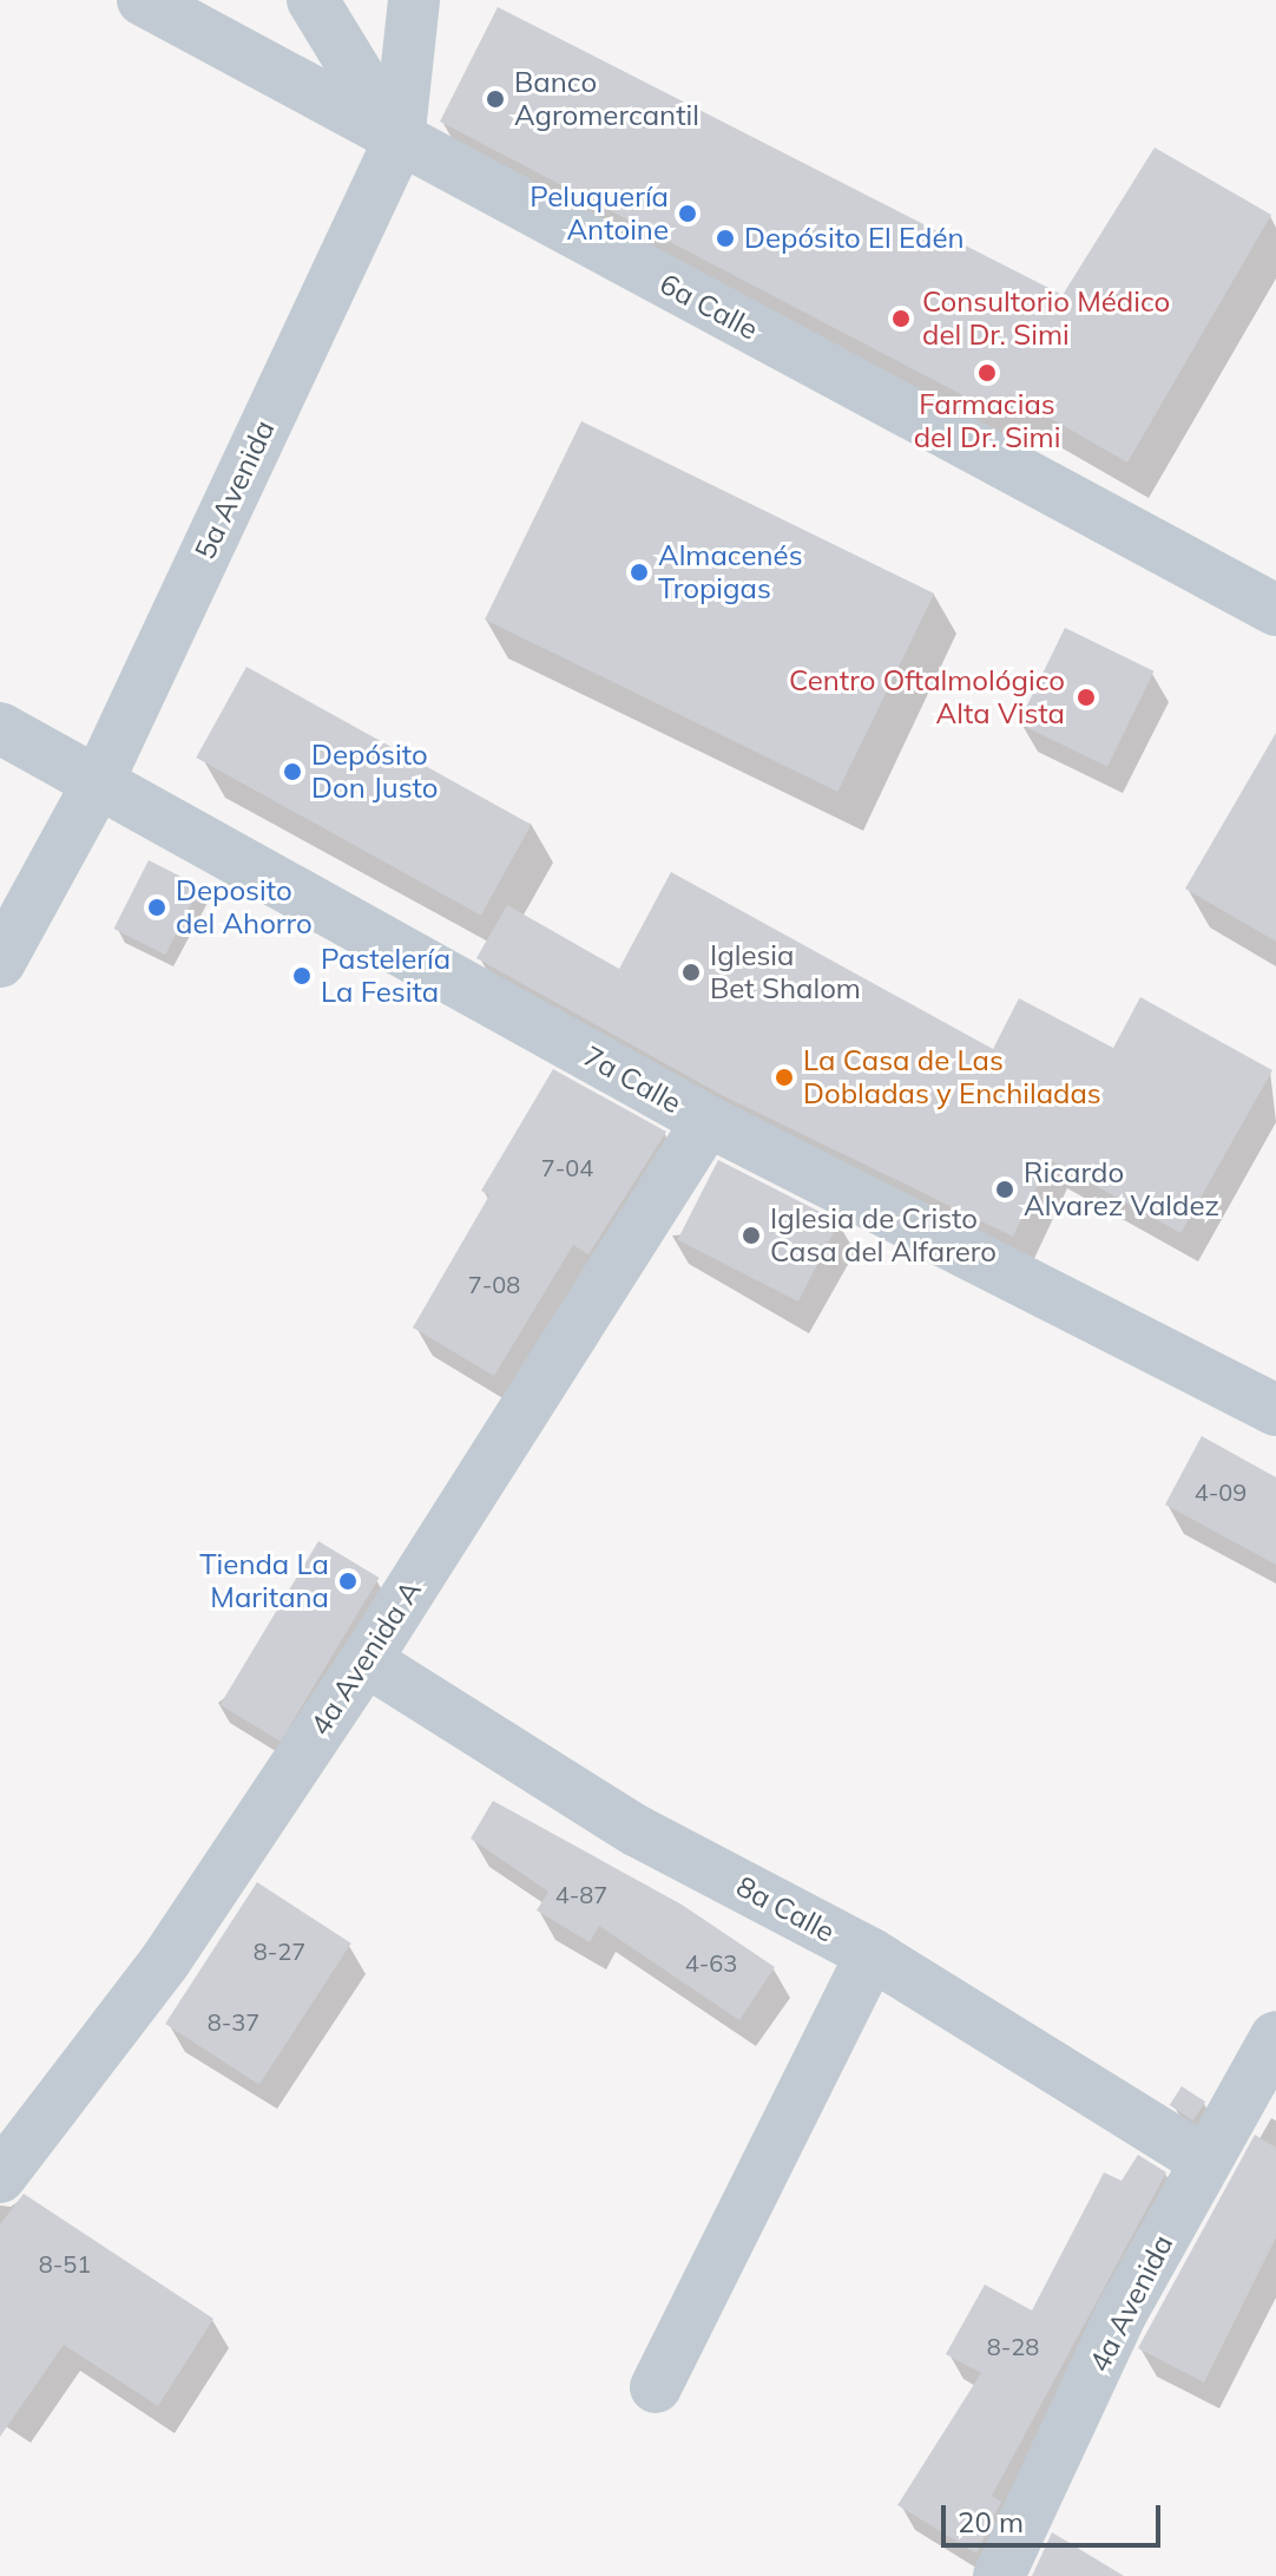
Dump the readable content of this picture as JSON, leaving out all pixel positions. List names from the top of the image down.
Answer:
{
  "streets": {
    "street": [
      "6a Calle",
      "5a Avenida",
      "7a Calle",
      "4a Avenida A",
      "8a Calle",
      "4a Avenida"
    ]
  },
  "crossings": [
    ["6a Calle", "5a Avenida"],
    ["5a Avenida", "7a Calle"],
    ["7a Calle", "4a Avenida A"],
    ["4a Avenida A", "8a Calle"],
    ["8a Calle", "4a Avenida"]
  ],
  "places": [
    "Banco Agromercantil",
    "Peluquería Antoine",
    "Depósito El Edén",
    "Consultorio Médico del Dr. Simi",
    "Farmacias del Dr. Simi",
    "Almacenés Tropigas",
    "Centro Oftalmológico Alta Vista",
    "Depósito Don Justo",
    "Deposito del Ahorro",
    "Iglesia Bet Shalom",
    "Pastelería La Fesita",
    "La Casa de Las Dobladas y Enchiladas",
    "Ricardo Alvarez Valdez",
    "Iglesia de Cristo Casa del Alfarero",
    "Tienda La Maritana"
  ],
  "house_numbers": [
    "7-04",
    "7-08",
    "4-09",
    "4-87",
    "8-27",
    "4-63",
    "8-37",
    "8-51",
    "8-28"
  ],
  "scale_bar": "20 m"
}
